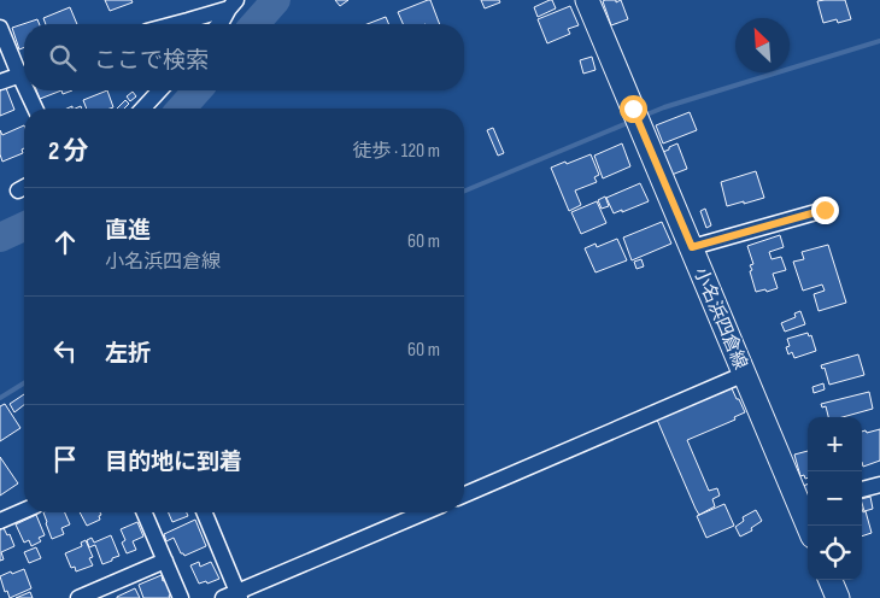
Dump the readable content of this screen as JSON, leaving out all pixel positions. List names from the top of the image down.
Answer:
{
  "streets": {
    "main road": ["小名浜四倉線"]
  },
  "north": "top left",
  "page": {
    "search": "ここで検索",
    "heading": ["2 分", "徒歩 · 120 m"],
    "list": [
      ["直進", "小名浜四倉線", "60 m"],
      ["左折", "60 m"],
      "目的地に到着"
    ],
    "map_buttons": ["+", "−"]
  }
}
